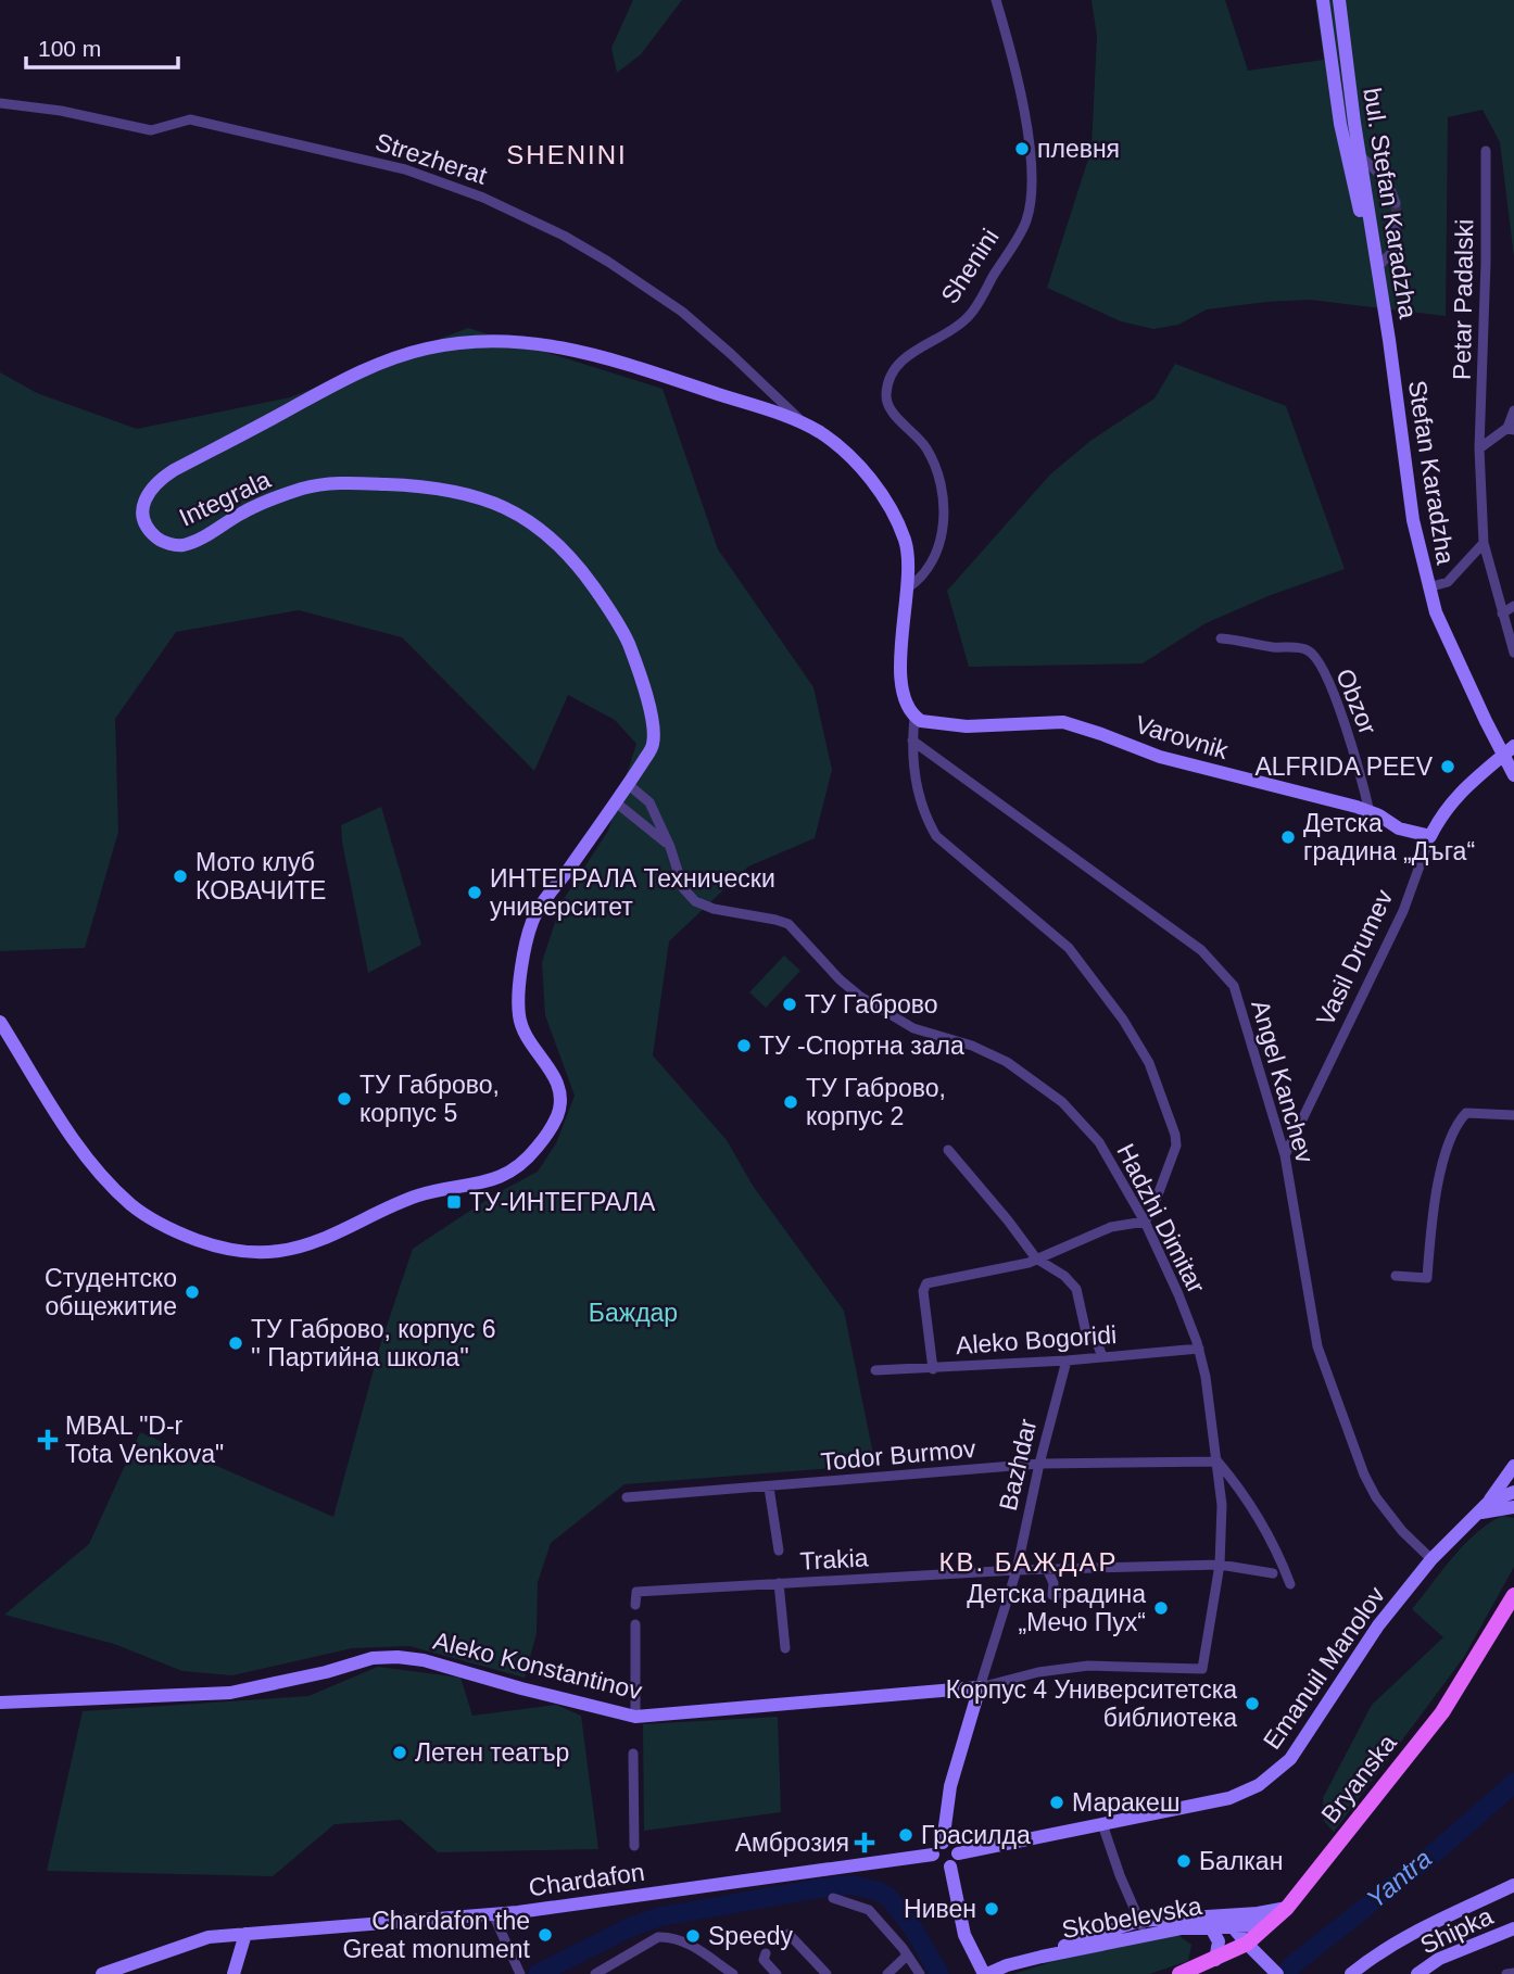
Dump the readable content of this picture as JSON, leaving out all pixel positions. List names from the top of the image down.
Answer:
{
  "streets": {
    "main road": ["Bryanska"],
    "street": [
      "Strezherat",
      "bul. Stefan Karadzha",
      "Shenini",
      "Petar Padalski",
      "Stefan Karadzha",
      "Integrala",
      "Obzor",
      "Varovnik",
      "Vasil Drumev",
      "Angel Kanchev",
      "Hadzhi Dimitar",
      "Aleko Bogoridi",
      "Todor Burmov",
      "Bazhdar",
      "Trakia",
      "Aleko Konstantinov",
      "Emanuil Manolov",
      "Chardafon",
      "Skobelevska",
      "Shipka"
    ]
  },
  "crossings": [
    ["Strezherat", "Integrala"],
    ["bul. Stefan Karadzha", "Stefan Karadzha"],
    ["Stefan Karadzha", "Vasil Drumev"],
    ["Integrala", "Hadzhi Dimitar"],
    ["Obzor", "Varovnik"],
    ["Varovnik", "Vasil Drumev"],
    ["Vasil Drumev", "Angel Kanchev"],
    ["Angel Kanchev", "Emanuil Manolov"],
    ["Hadzhi Dimitar", "Aleko Bogoridi"],
    ["Hadzhi Dimitar", "Todor Burmov"],
    ["Hadzhi Dimitar", "Trakia"],
    ["Hadzhi Dimitar", "Aleko Konstantinov"],
    ["Aleko Bogoridi", "Bazhdar"],
    ["Todor Burmov", "Bazhdar"],
    ["Bazhdar", "Trakia"],
    ["Bazhdar", "Aleko Konstantinov"],
    ["Bazhdar", "Emanuil Manolov"],
    ["Bazhdar", "Chardafon"],
    ["Emanuil Manolov", "Chardafon"],
    ["Bryanska", "Skobelevska"]
  ],
  "districts": ["SHENINI", "КВ. БАЖДАР"],
  "water": ["Yantra"],
  "parks": ["Баждар"],
  "places": {
    "other": [
      "плевня",
      "ALFRIDA PEEV",
      "Детска градина „Дъга“",
      "Мото клуб КОВАЧИТЕ",
      "ИНТЕГРАЛА Технически университет",
      "ТУ Габрово",
      "ТУ -Спортна зала",
      "ТУ Габрово, корпус 5",
      "ТУ Габрово, корпус 2",
      "Студентско общежитие",
      "ТУ Габрово, корпус 6 '' Партийна школа''",
      "Детска градина „Мечо Пух“",
      "Корпус 4 Университетска библиотека",
      "Летен театър",
      "Маракеш",
      "Грасилда",
      "Балкан",
      "Нивен",
      "Chardafon the Great monument",
      "Speedy"
    ],
    "transit": ["ТУ-ИНТЕГРАЛА"],
    "health": ["MBAL \"D-r Tota Venkova\"", "Амброзия"]
  },
  "scale_bar": "100 m"
}
